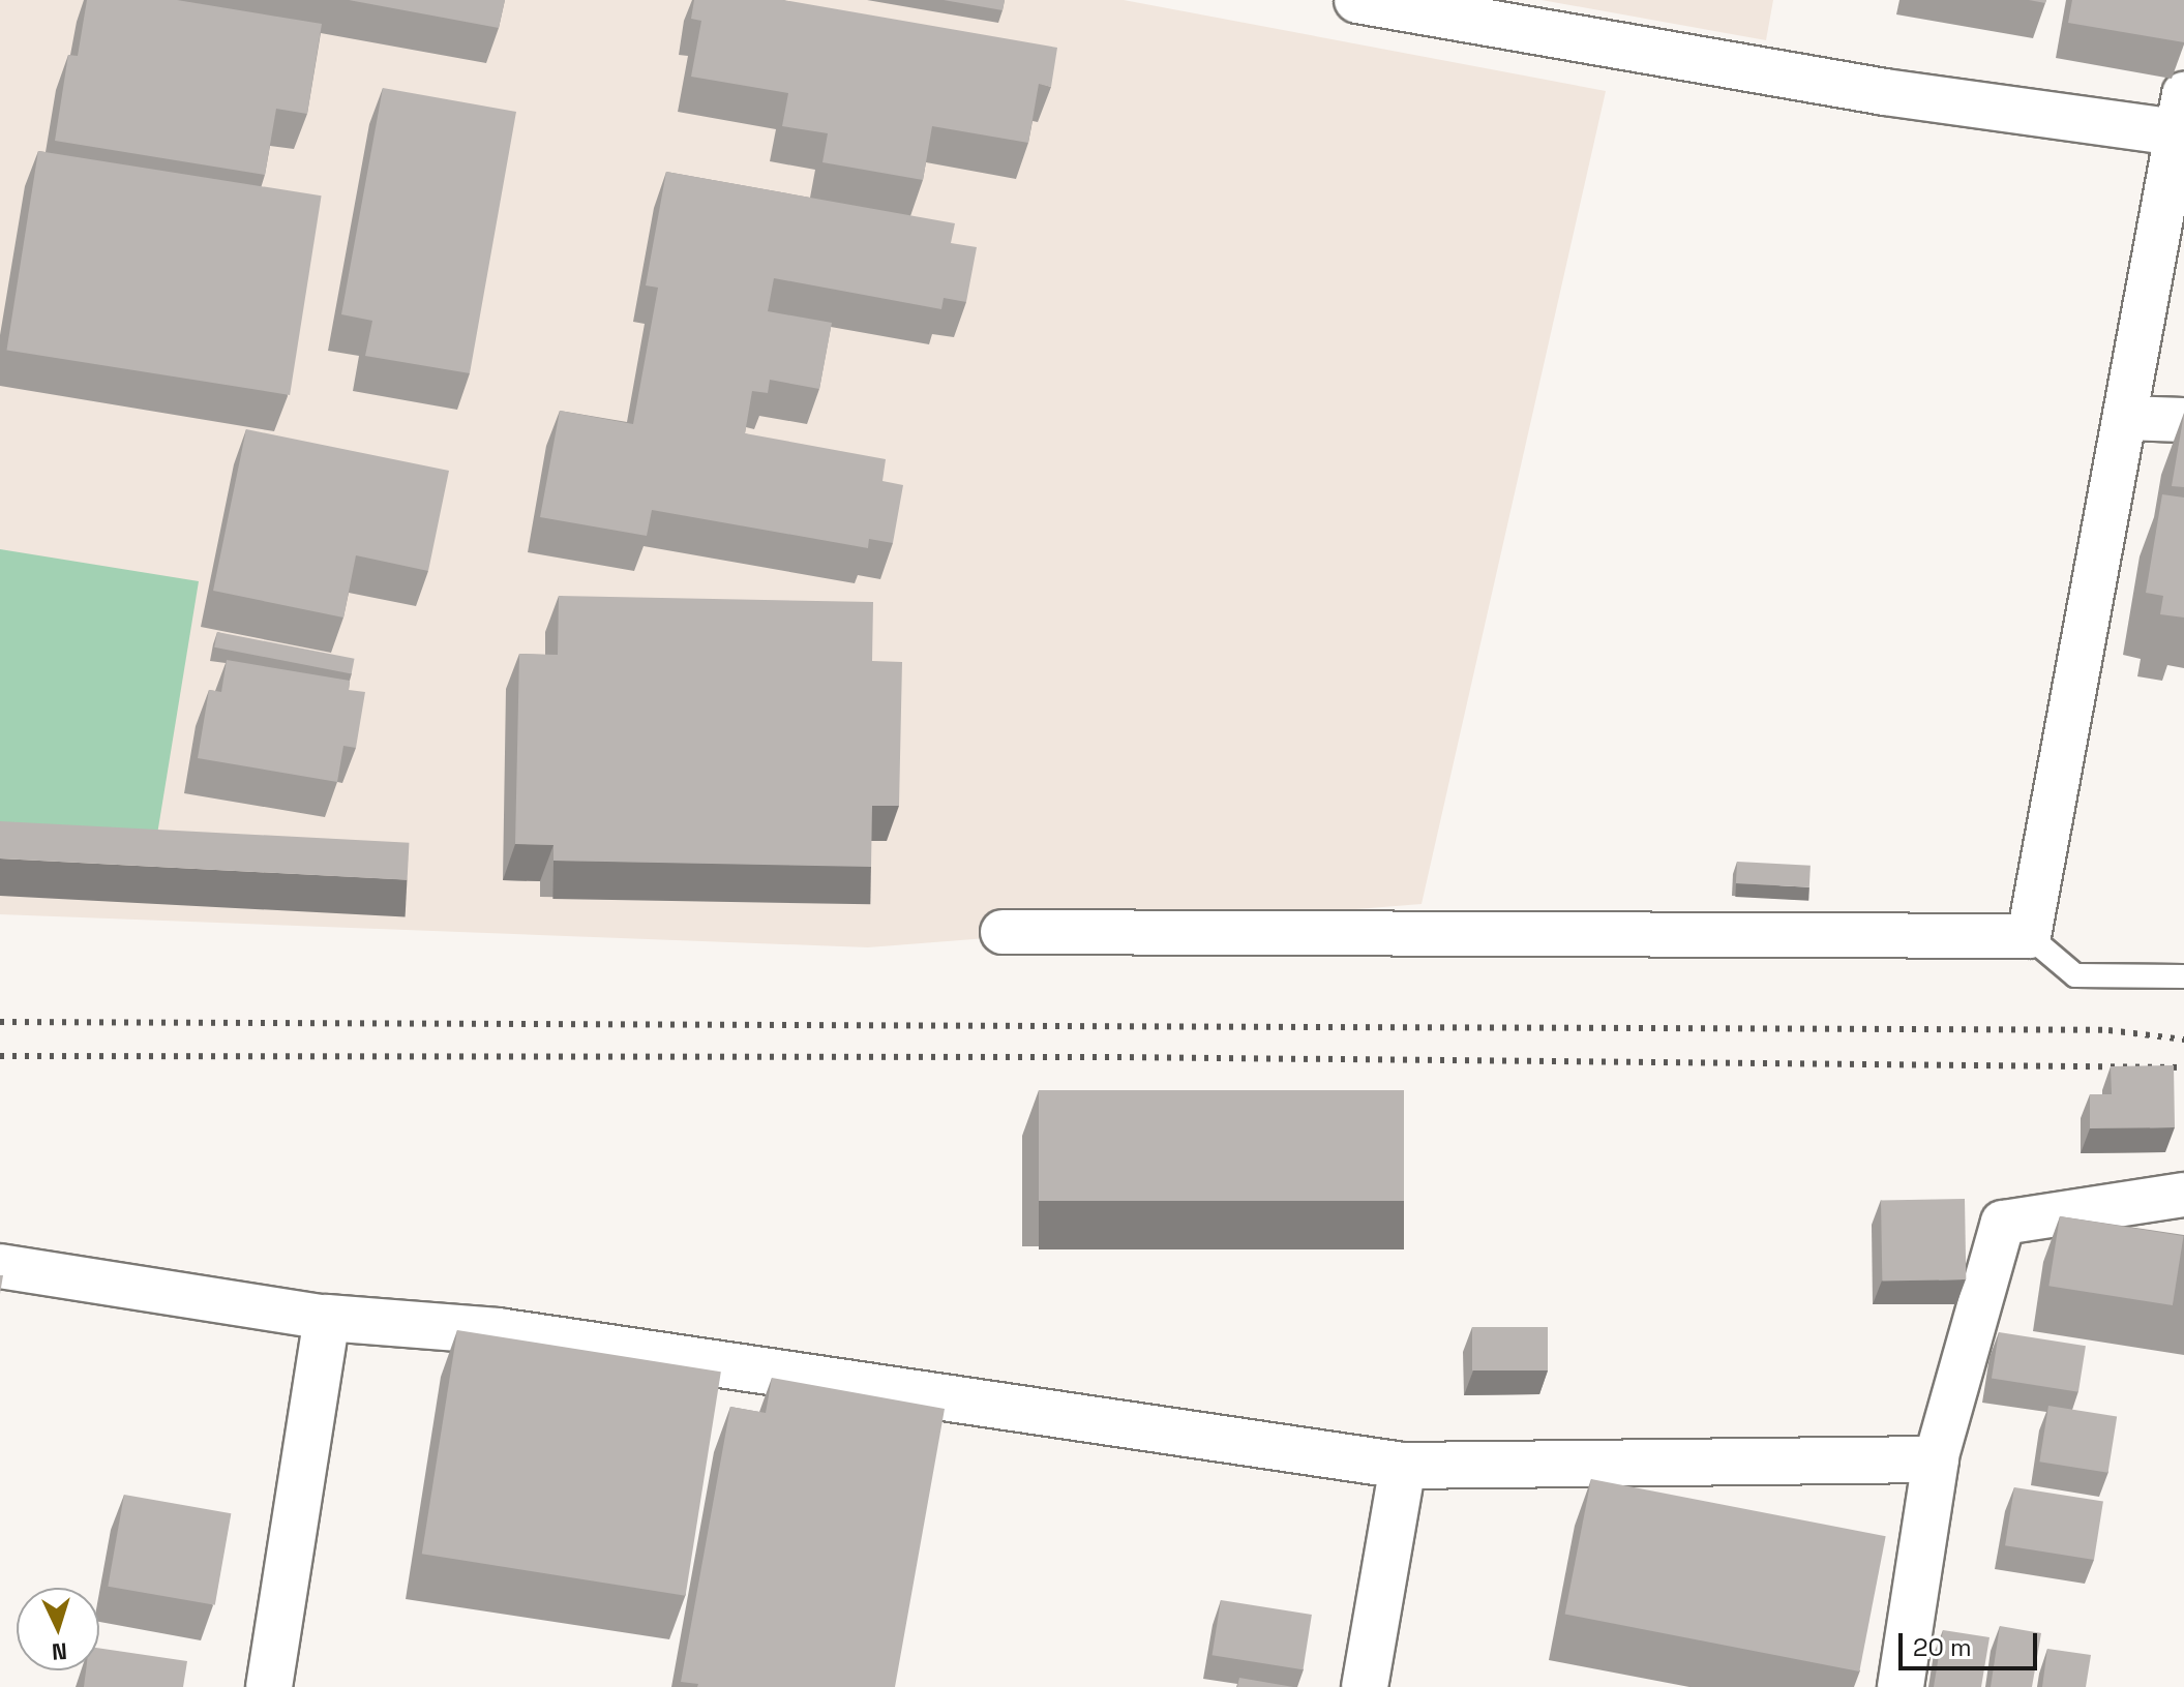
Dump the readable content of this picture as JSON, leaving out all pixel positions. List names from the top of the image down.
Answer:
{
  "scale_bar": "20 m",
  "north": "bottom"
}
